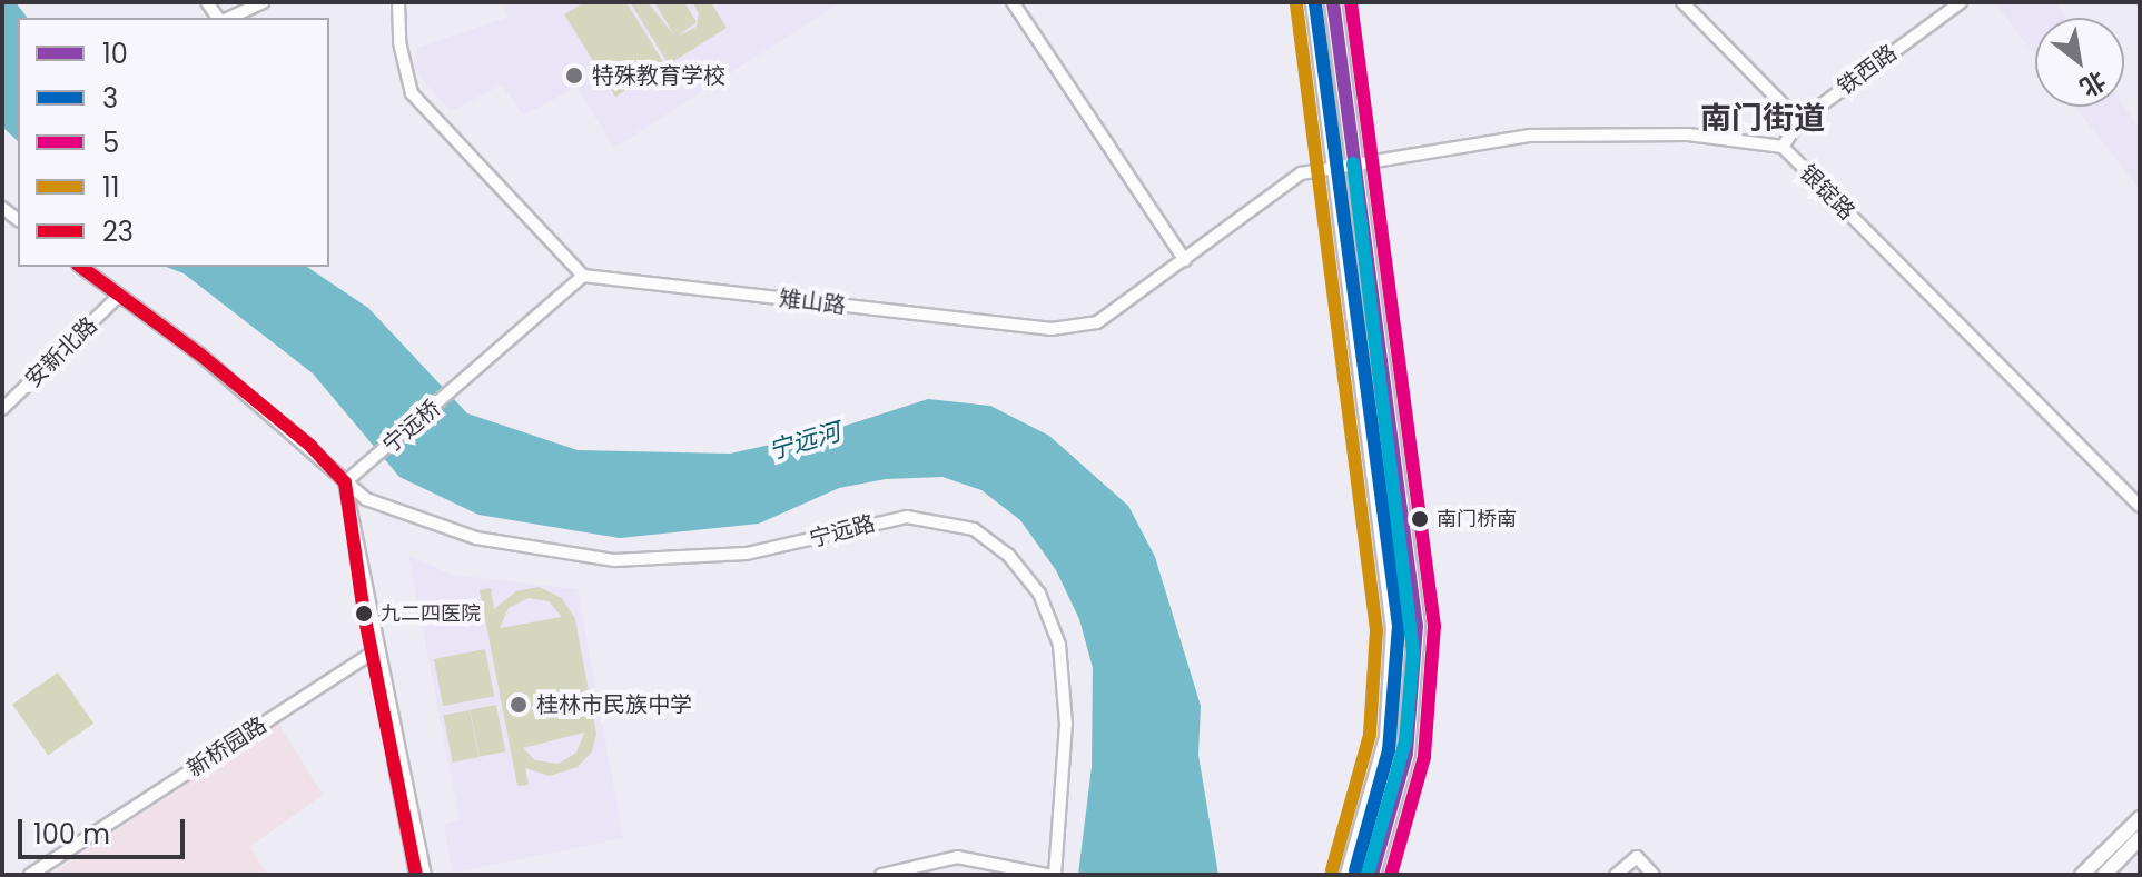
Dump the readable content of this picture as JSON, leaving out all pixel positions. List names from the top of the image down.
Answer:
{
  "streets": {
    "street": [
      "铁西路",
      "银锭路",
      "雉山路",
      "安新北路",
      "宁远桥",
      "宁远路",
      "新桥园路"
    ]
  },
  "crossings": [
    ["铁西路", "银锭路"],
    ["银锭路", "雉山路"],
    ["雉山路", "宁远桥"],
    ["安新北路", "宁远路"],
    ["宁远桥", "宁远路"]
  ],
  "districts": ["南门街道"],
  "water": ["宁远河"],
  "places": [
    "特殊教育学校",
    "南门桥南",
    "九二四医院",
    "桂林市民族中学"
  ],
  "lines": [
    "transit line 10",
    "transit line 5",
    "transit line 3",
    "transit line 11",
    "transit line 100",
    "transit line 23"
  ],
  "legend": [
    "10",
    "3",
    "5",
    "11",
    "23"
  ],
  "scale_bar": "100 m",
  "north": "bottom right"
}
